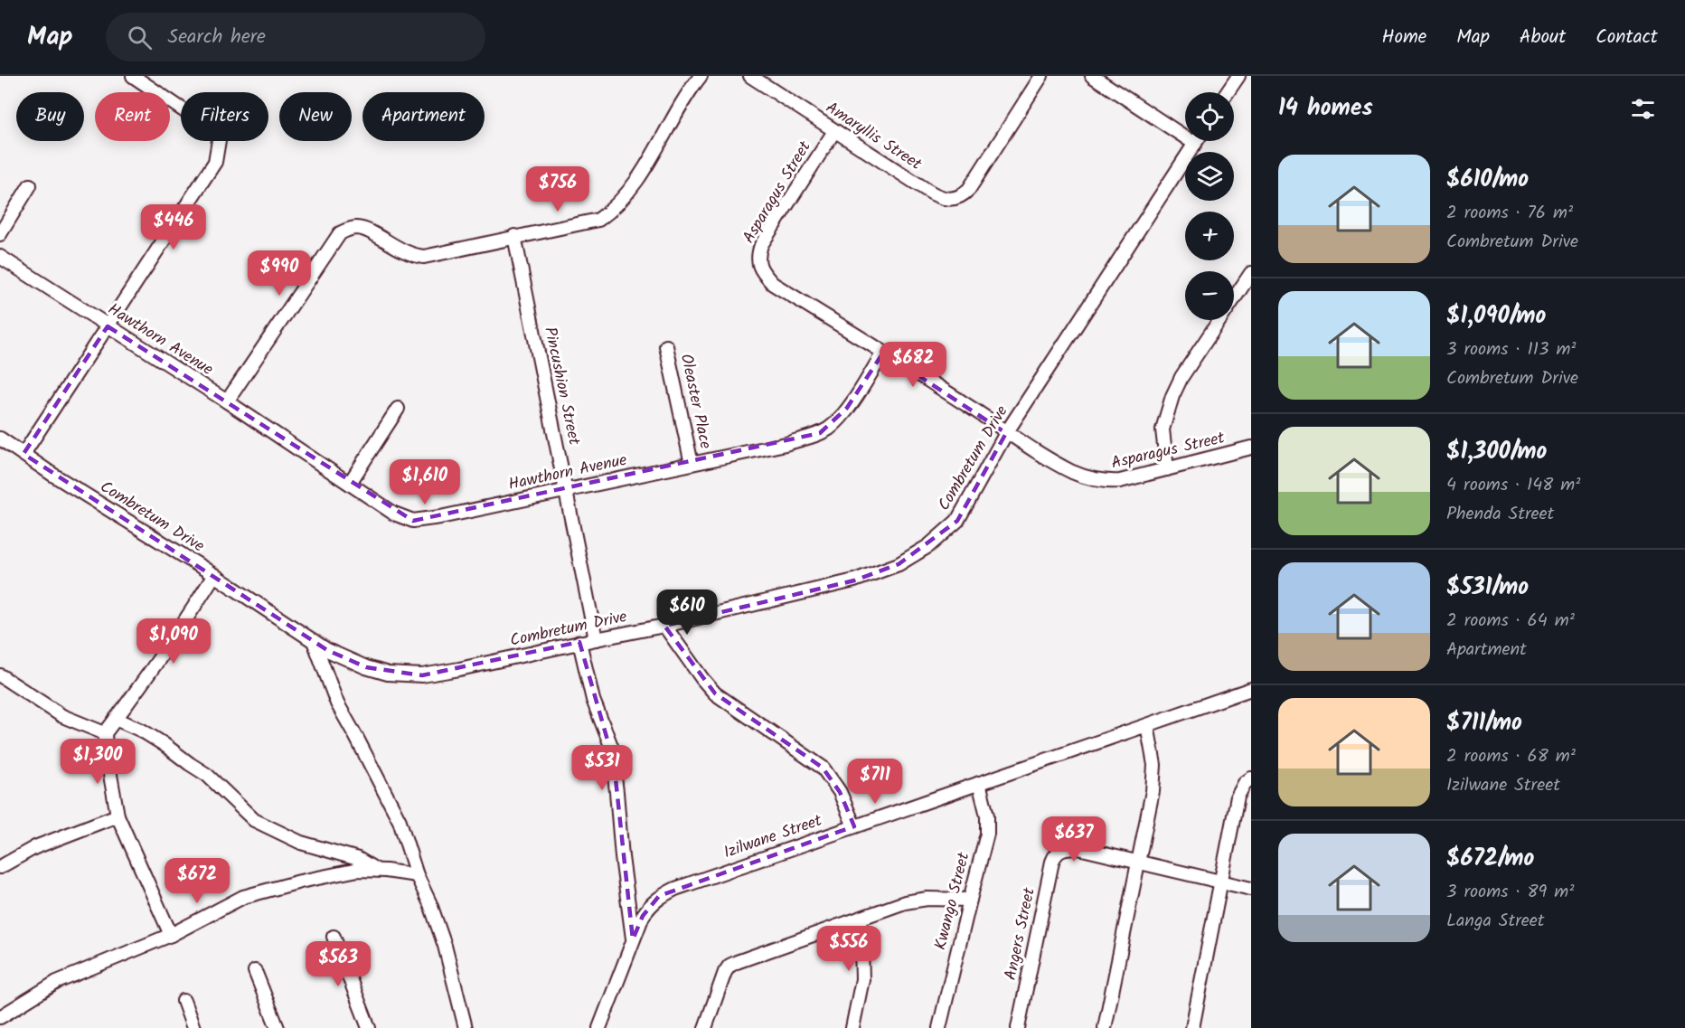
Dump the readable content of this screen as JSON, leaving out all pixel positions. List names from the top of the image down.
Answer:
{
  "streets": {
    "street": [
      "Amaryllis Street",
      "Asparagus Street",
      "Hawthorn Avenue",
      "Pincushion Street",
      "Oleaster Place",
      "Combretum Drive",
      "Izilwane Street",
      "Kwango Street",
      "Angers Street"
    ]
  },
  "crossings": [
    ["Amaryllis Street", "Asparagus Street"],
    ["Asparagus Street", "Hawthorn Avenue"],
    ["Asparagus Street", "Combretum Drive"],
    ["Hawthorn Avenue", "Pincushion Street"],
    ["Hawthorn Avenue", "Oleaster Place"],
    ["Pincushion Street", "Combretum Drive"],
    ["Izilwane Street", "Kwango Street"]
  ],
  "page": {
    "header": "Map",
    "search": "Search here",
    "nav": [
      "Home",
      "Map",
      "About",
      "Contact"
    ],
    "heading": "14 homes",
    "map_buttons": ["+", "−"],
    "chip": [
      "Buy",
      "Rent",
      "Filters",
      "New",
      "Apartment"
    ],
    "list": [
      {
        "name": "$610/mo",
        "note": "2 rooms · 76 m² · Combretum Drive"
      },
      {
        "name": "$1,090/mo",
        "note": "3 rooms · 113 m² · Combretum Drive"
      },
      {
        "name": "$1,300/mo",
        "note": "4 rooms · 148 m² · Phenda Street"
      },
      {
        "name": "$531/mo",
        "note": "2 rooms · 64 m² · Apartment"
      },
      {
        "name": "$711/mo",
        "note": "2 rooms · 68 m² · Izilwane Street"
      },
      {
        "name": "$672/mo",
        "note": "3 rooms · 89 m² · Langa Street"
      }
    ],
    "price": [
      "$756",
      "$446",
      "$990",
      "$682",
      "$1,610",
      "$610",
      "$1,090",
      "$1,300",
      "$531",
      "$711",
      "$637",
      "$672",
      "$556",
      "$563"
    ]
  }
}
